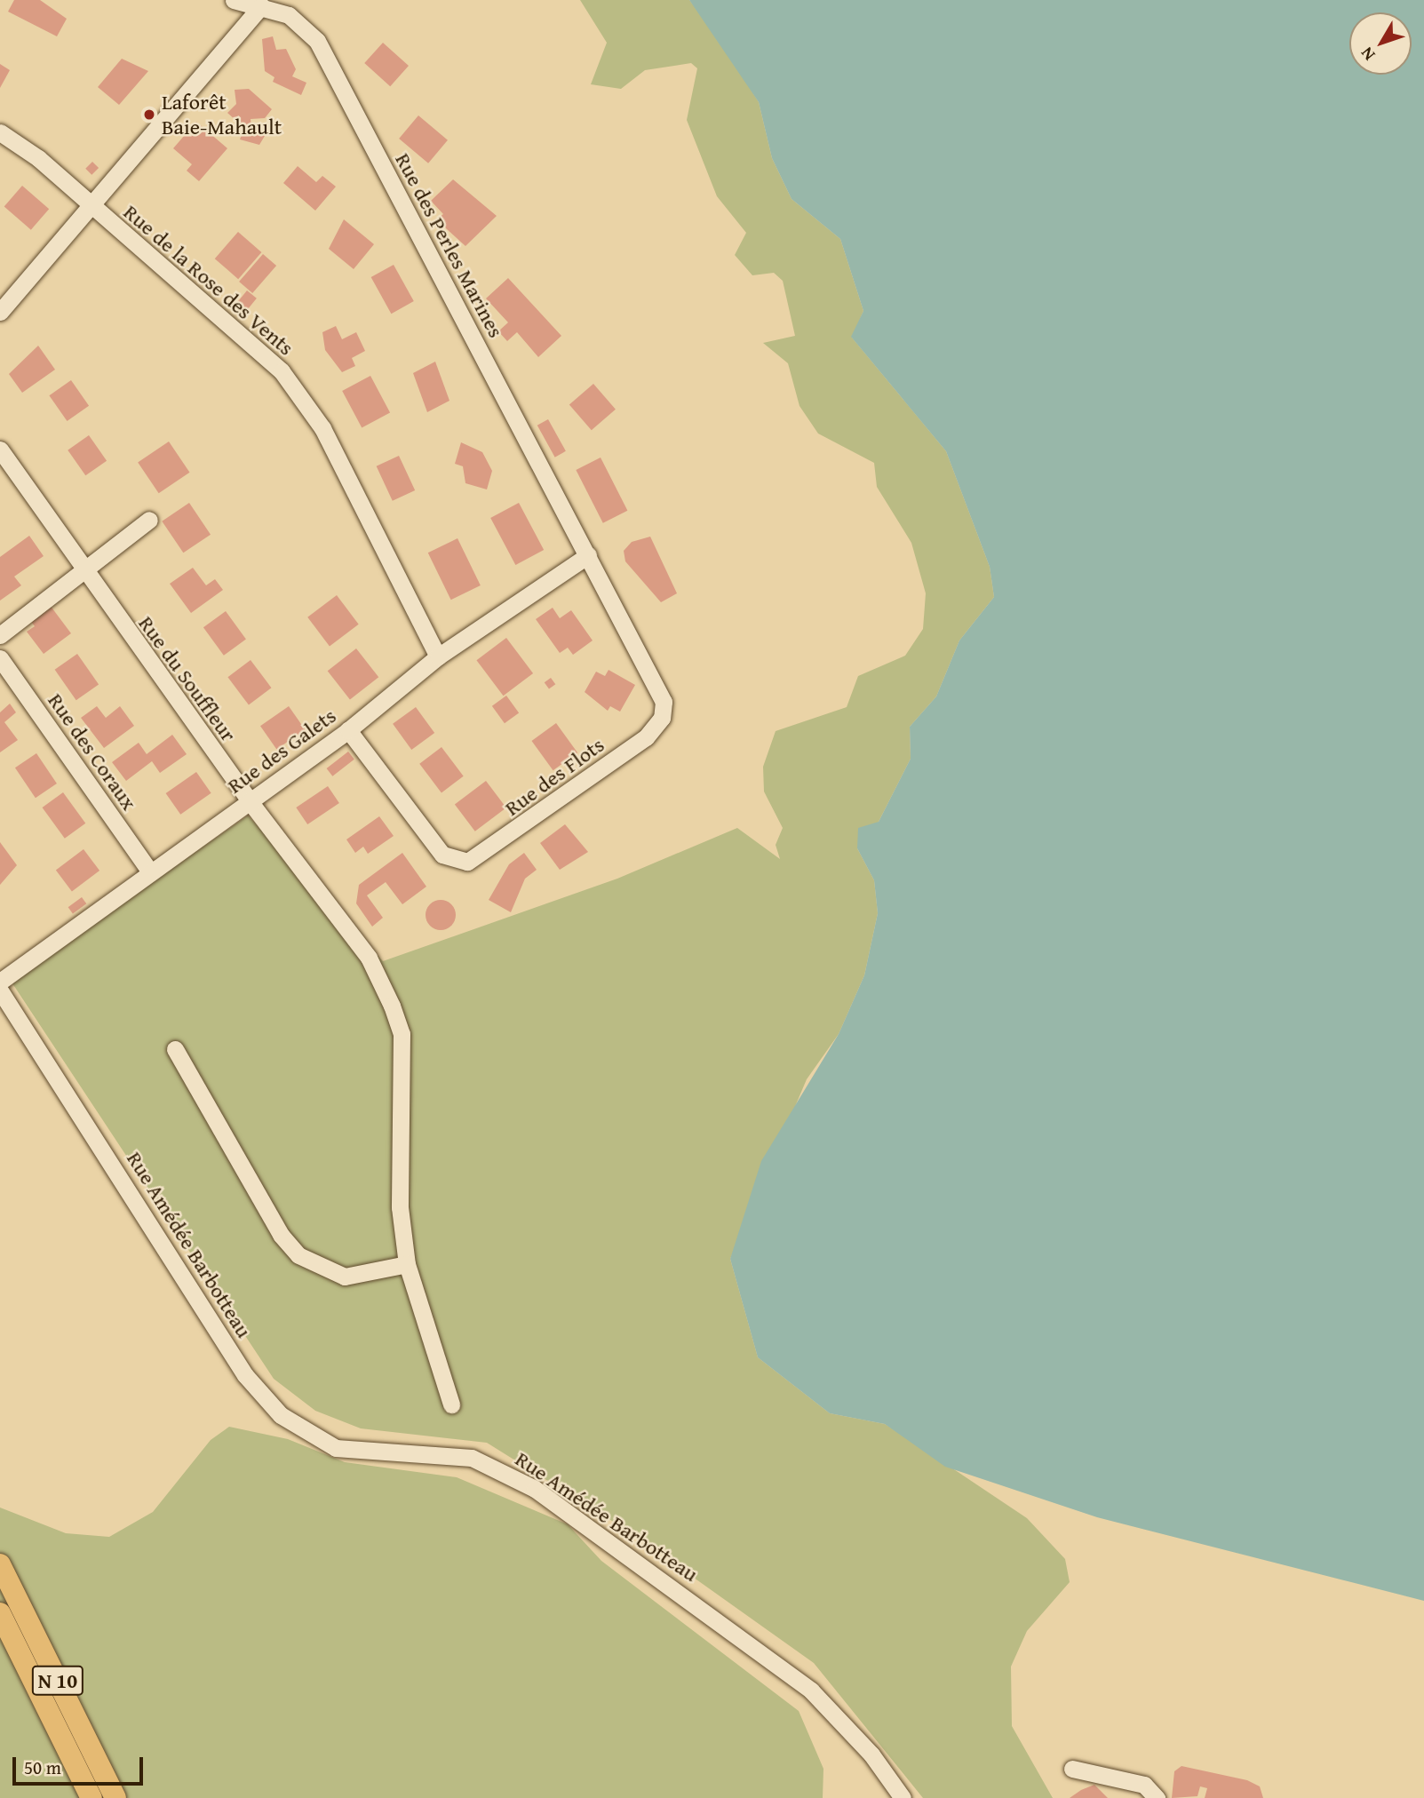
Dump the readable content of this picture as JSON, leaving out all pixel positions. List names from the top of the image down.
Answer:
{
  "streets": {
    "main road": ["N 10"],
    "street": [
      "Rue des Perles Marines",
      "Rue de la Rose des Vents",
      "Rue du Souffleur",
      "Rue des Galets",
      "Rue des Coraux",
      "Rue des Flots",
      "Rue Amédée Barbotteau"
    ]
  },
  "crossings": [
    ["Rue des Perles Marines", "Rue des Galets"],
    ["Rue des Perles Marines", "Rue des Flots"],
    ["Rue de la Rose des Vents", "Rue des Galets"],
    ["Rue du Souffleur", "Rue des Galets"],
    ["Rue des Galets", "Rue des Coraux"],
    ["Rue des Galets", "Rue des Flots"]
  ],
  "places": ["Laforêt Baie-Mahault"],
  "scale_bar": "50 m",
  "north": "bottom left"
}
